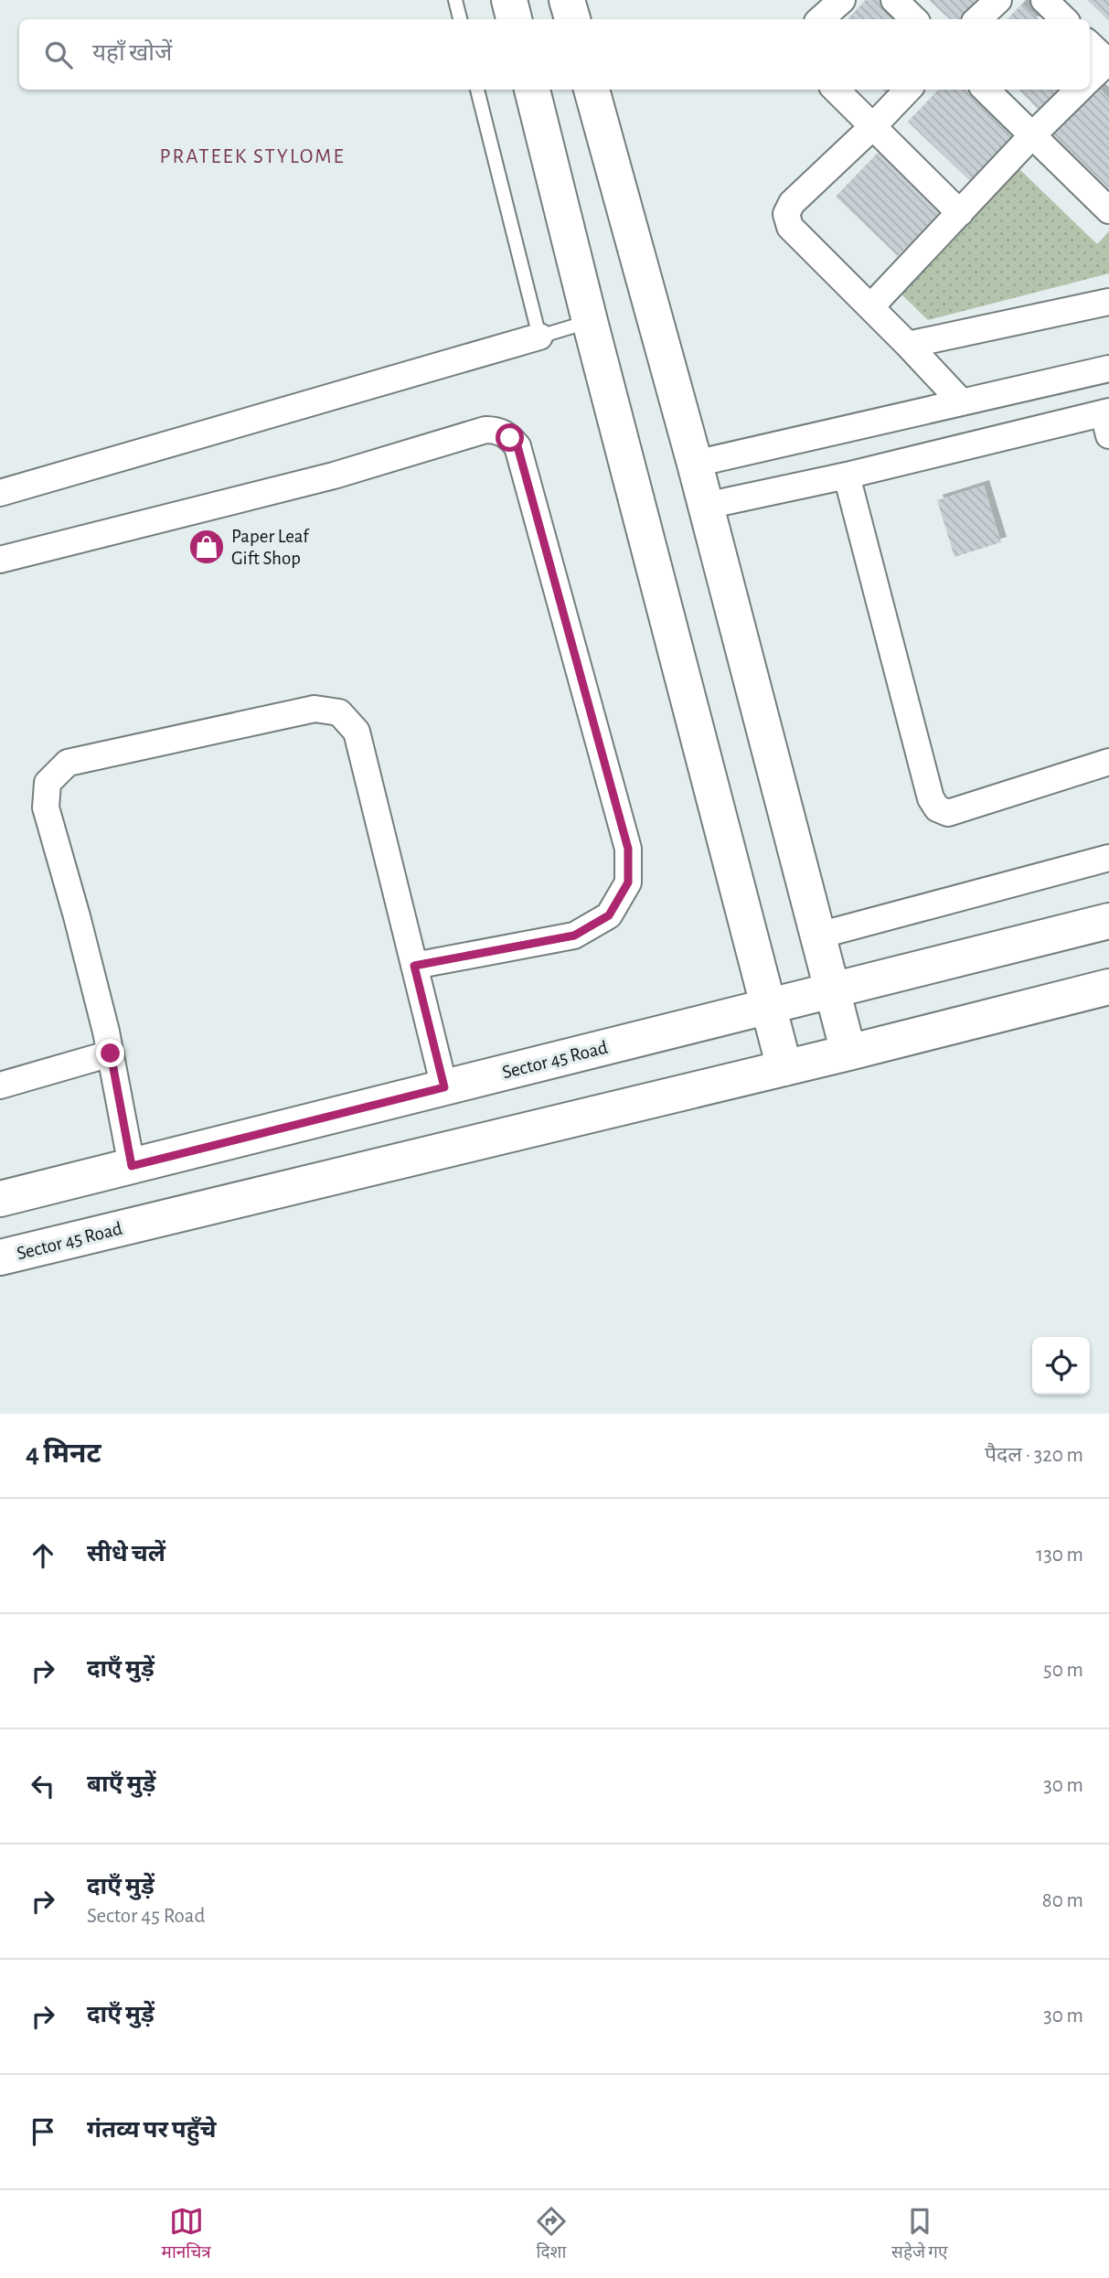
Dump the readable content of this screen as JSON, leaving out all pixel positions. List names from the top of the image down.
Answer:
{
  "streets": {
    "street": ["Sector 45 Road"]
  },
  "districts": ["PRATEEK STYLOME"],
  "places": {
    "shop": ["Paper Leaf Gift Shop"]
  },
  "page": {
    "search": "यहाँ खोजें",
    "heading": ["4 मिनट", "पैदल · 320 m"],
    "list": [
      ["सीधे चलें", "130 m"],
      ["दाएँ मुड़ें", "50 m"],
      ["बाएँ मुड़ें", "30 m"],
      ["दाएँ मुड़ें", "Sector 45 Road", "80 m"],
      ["दाएँ मुड़ें", "30 m"],
      "गंतव्य पर पहुँचे"
    ],
    "nav": ["मानचित्र", "दिशा", "सहेजे गए"]
  }
}
